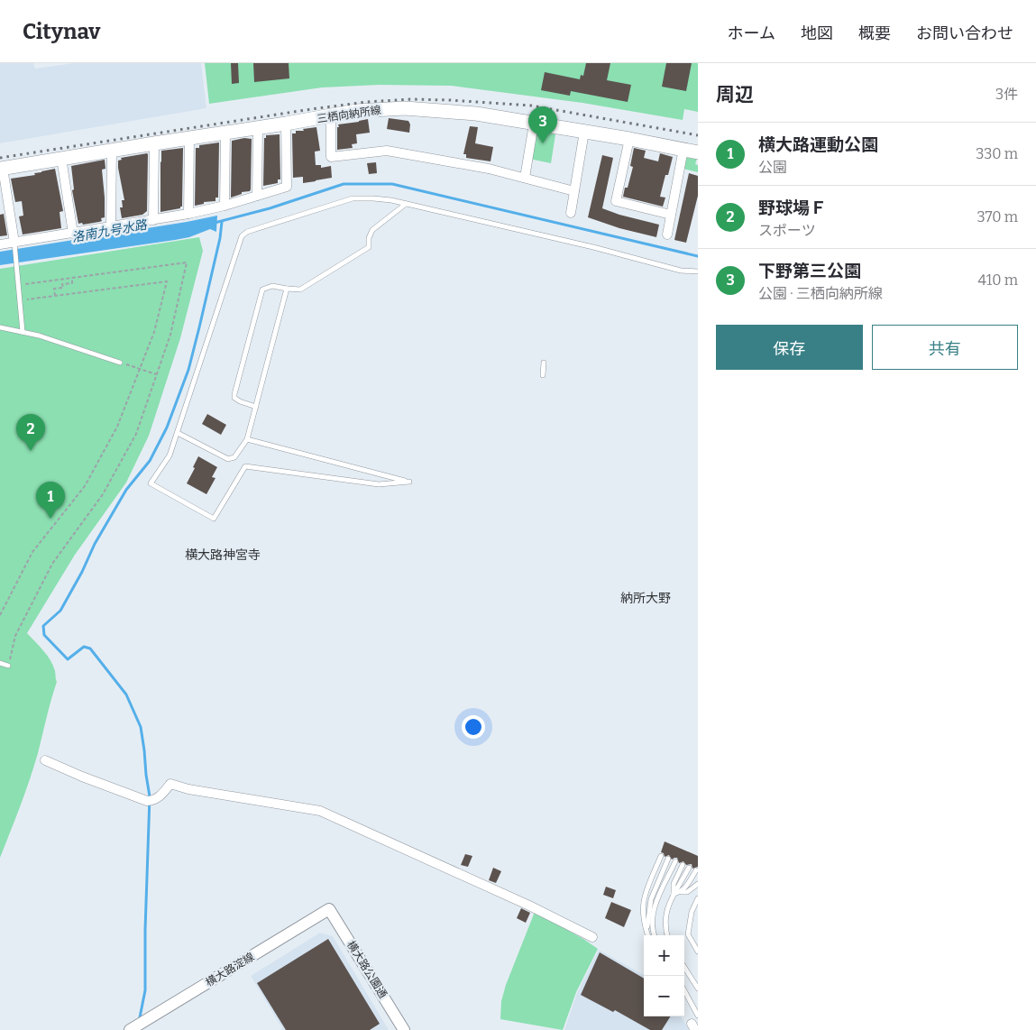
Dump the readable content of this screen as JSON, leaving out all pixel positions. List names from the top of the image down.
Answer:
{
  "streets": {
    "main road": ["三栖向納所線"],
    "street": ["横大路淀線", "横大路公園通"]
  },
  "crossings": [
    ["横大路淀線", "横大路公園通"]
  ],
  "districts": ["横大路神宮寺", "納所大野"],
  "water": ["洛南九号水路"],
  "page": {
    "header": "Citynav",
    "nav": [
      "ホーム",
      "地図",
      "概要",
      "お問い合わせ"
    ],
    "heading": ["周辺", "3件"],
    "pins": ["3", "2", "1"],
    "list": [
      {
        "mark": "1",
        "name": "横大路運動公園",
        "note": "公園",
        "value": "330 m"
      },
      {
        "mark": "2",
        "name": "野球場Ｆ",
        "note": "スポーツ",
        "value": "370 m"
      },
      {
        "mark": "3",
        "name": "下野第三公園",
        "note": "公園 · 三栖向納所線",
        "value": "410 m"
      }
    ],
    "buttons": ["保存", "共有"],
    "map_buttons": ["+", "−"]
  }
}
